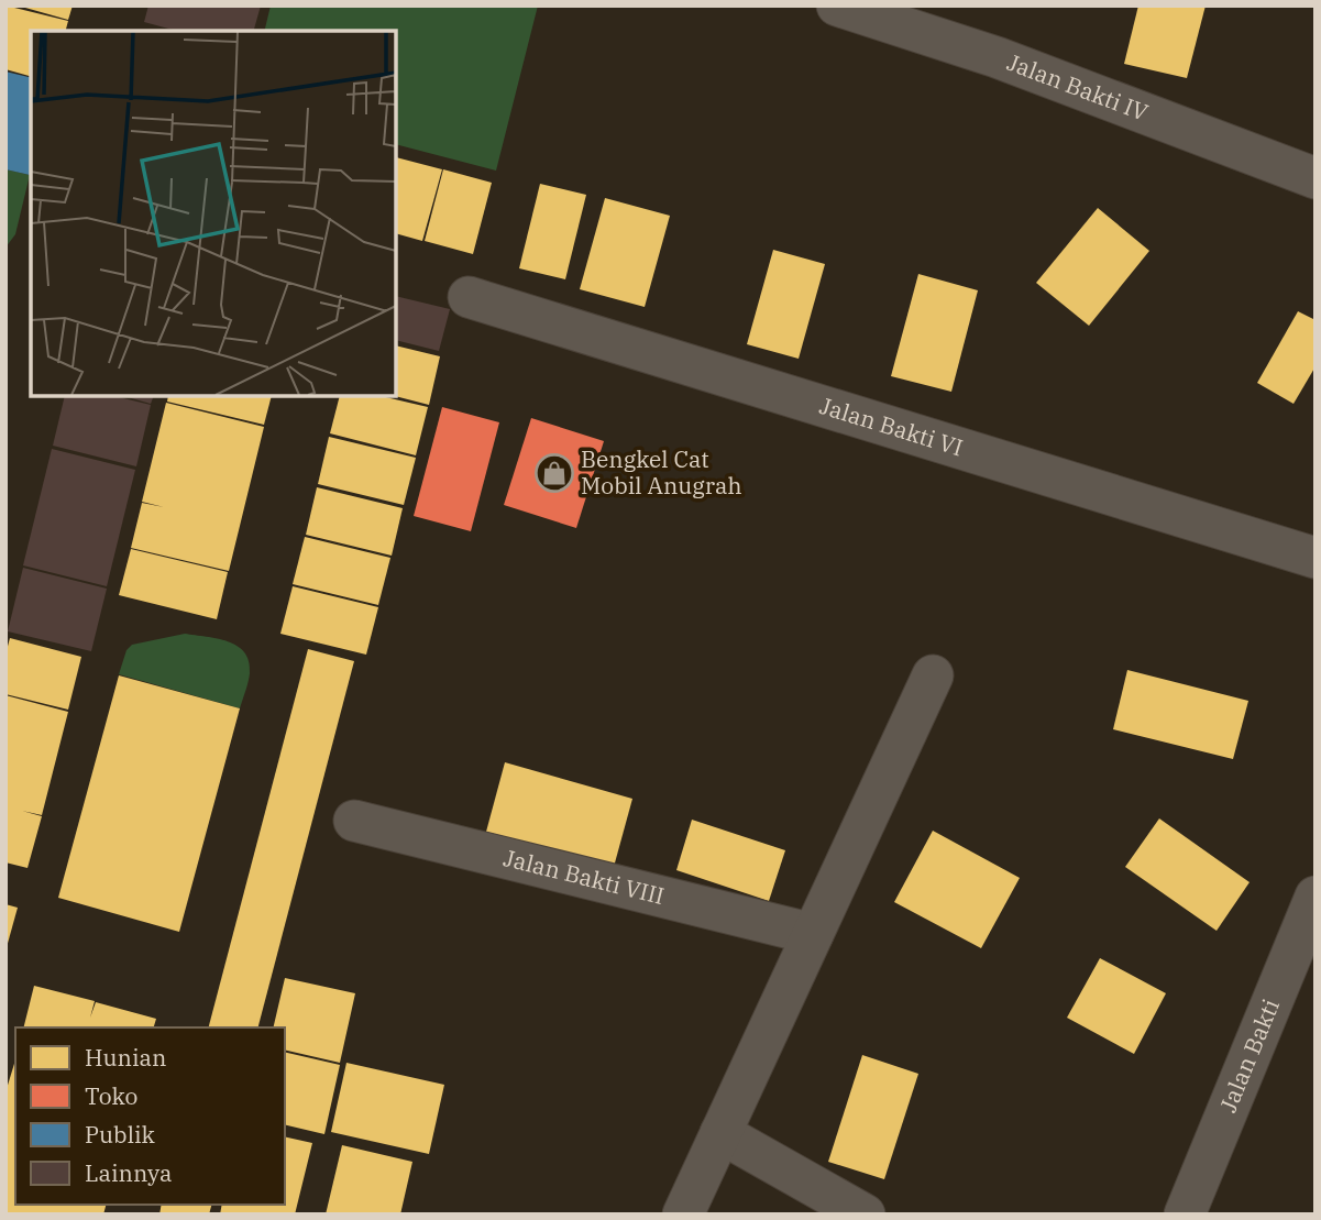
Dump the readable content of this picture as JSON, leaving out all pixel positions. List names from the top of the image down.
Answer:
{
  "streets": {
    "street": [
      "Jalan Bakti IV",
      "Jalan Bakti VI",
      "Jalan Bakti VIII",
      "Jalan Bakti"
    ]
  },
  "places": {
    "shop": ["Bengkel Cat Mobil Anugrah"]
  },
  "legend": [
    "Hunian",
    "Toko",
    "Publik",
    "Lainnya"
  ]
}
